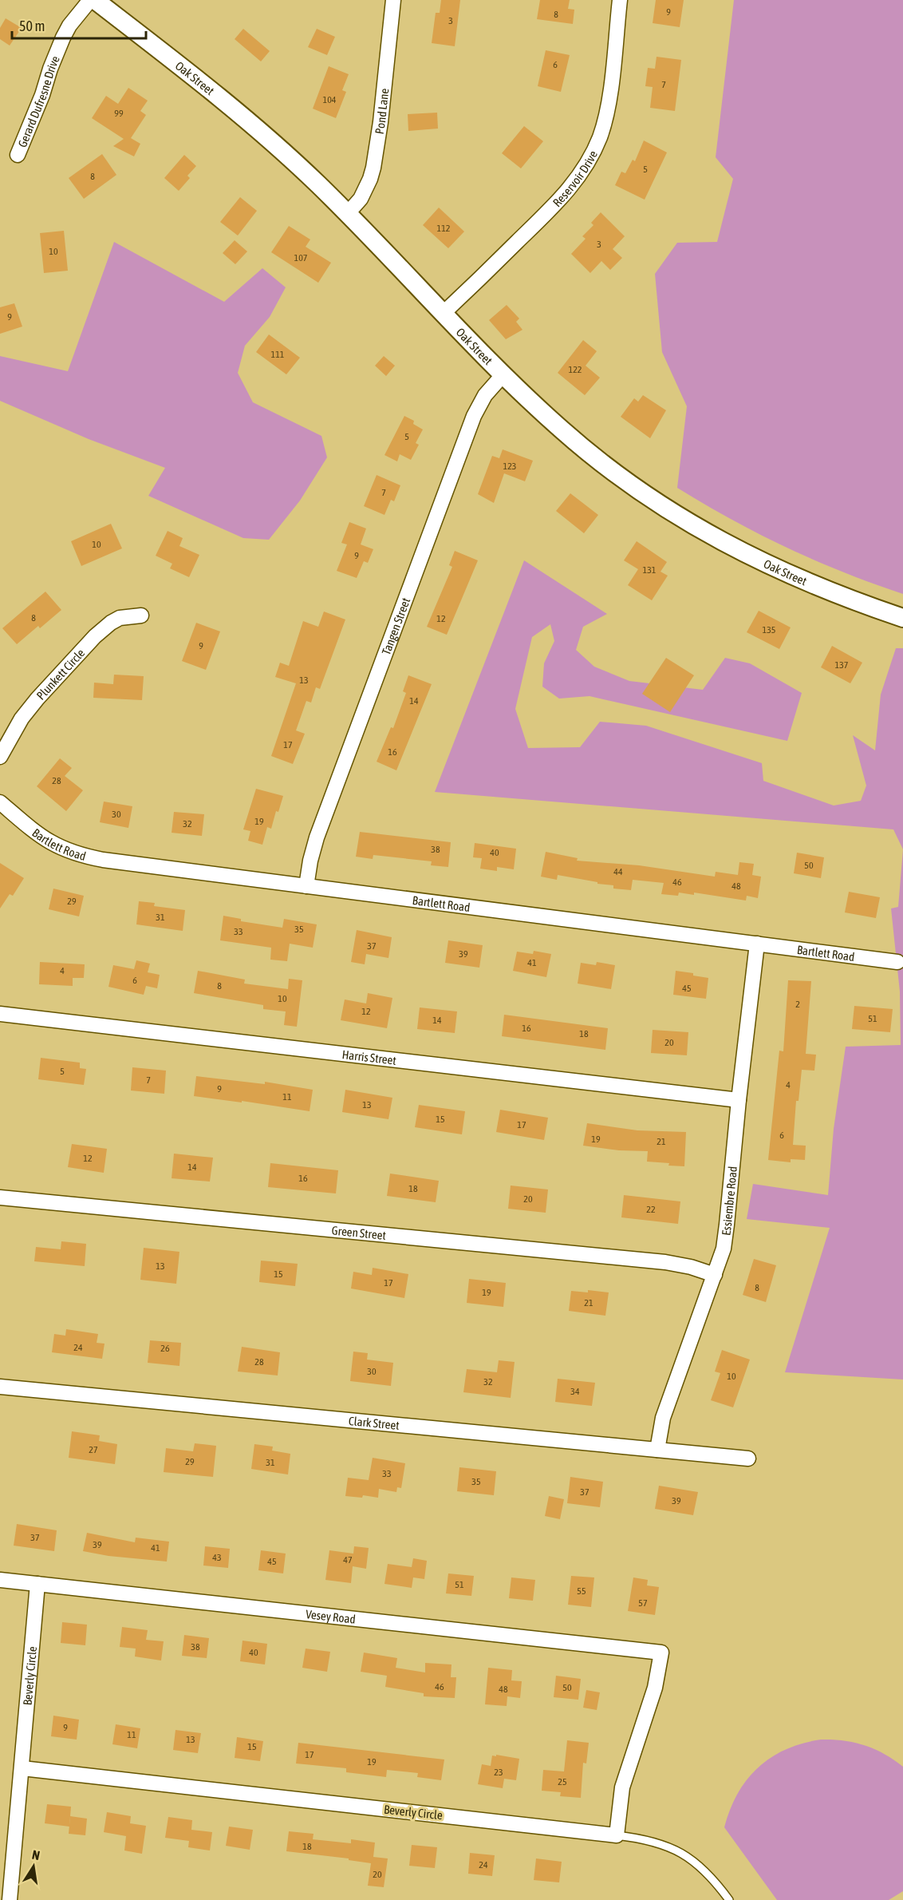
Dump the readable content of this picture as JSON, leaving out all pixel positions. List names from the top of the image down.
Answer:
{
  "streets": {
    "street": [
      "Oak Street",
      "Gerard Dufresne Drive",
      "Pond Lane",
      "Reservoir Drive",
      "Tangen Street",
      "Plunkett Circle",
      "Bartlett Road",
      "Harris Street",
      "Essiembre Road",
      "Green Street",
      "Clark Street",
      "Vesey Road",
      "Beverly Circle"
    ]
  },
  "crossings": [
    ["Oak Street", "Pond Lane"],
    ["Oak Street", "Reservoir Drive"],
    ["Oak Street", "Tangen Street"],
    ["Tangen Street", "Bartlett Road"],
    ["Bartlett Road", "Essiembre Road"],
    ["Harris Street", "Essiembre Road"],
    ["Essiembre Road", "Green Street"],
    ["Essiembre Road", "Clark Street"],
    ["Vesey Road", "Beverly Circle"]
  ],
  "house_numbers": [
    "9",
    "8",
    "3",
    "6",
    "7",
    "104",
    "99",
    "5",
    "8",
    "112",
    "3",
    "10",
    "107",
    "9",
    "111",
    "122",
    "5",
    "123",
    "7",
    "10",
    "9",
    "131",
    "8",
    "12",
    "135",
    "9",
    "137",
    "13",
    "14",
    "17",
    "16",
    "28",
    "30",
    "19",
    "32",
    "38",
    "40",
    "50",
    "44",
    "46",
    "48",
    "29",
    "31",
    "35",
    "33",
    "37",
    "39",
    "41",
    "4",
    "6",
    "8",
    "45",
    "10",
    "2",
    "12",
    "51",
    "14",
    "16",
    "18",
    "20",
    "5",
    "7",
    "4",
    "9",
    "11",
    "13",
    "15",
    "17",
    "6",
    "19",
    "21",
    "12",
    "14",
    "16",
    "18",
    "20",
    "22",
    "13",
    "15",
    "17",
    "8",
    "19",
    "21",
    "24",
    "26",
    "28",
    "30",
    "10",
    "32",
    "34",
    "27",
    "29",
    "31",
    "33",
    "35",
    "37",
    "39",
    "37",
    "39",
    "41",
    "43",
    "47",
    "45",
    "51",
    "55",
    "57",
    "38",
    "40",
    "46",
    "50",
    "48",
    "9",
    "11",
    "13",
    "15",
    "17",
    "19",
    "23",
    "25",
    "18",
    "24",
    "20"
  ],
  "scale_bar": "50 m",
  "north": "top"
}
